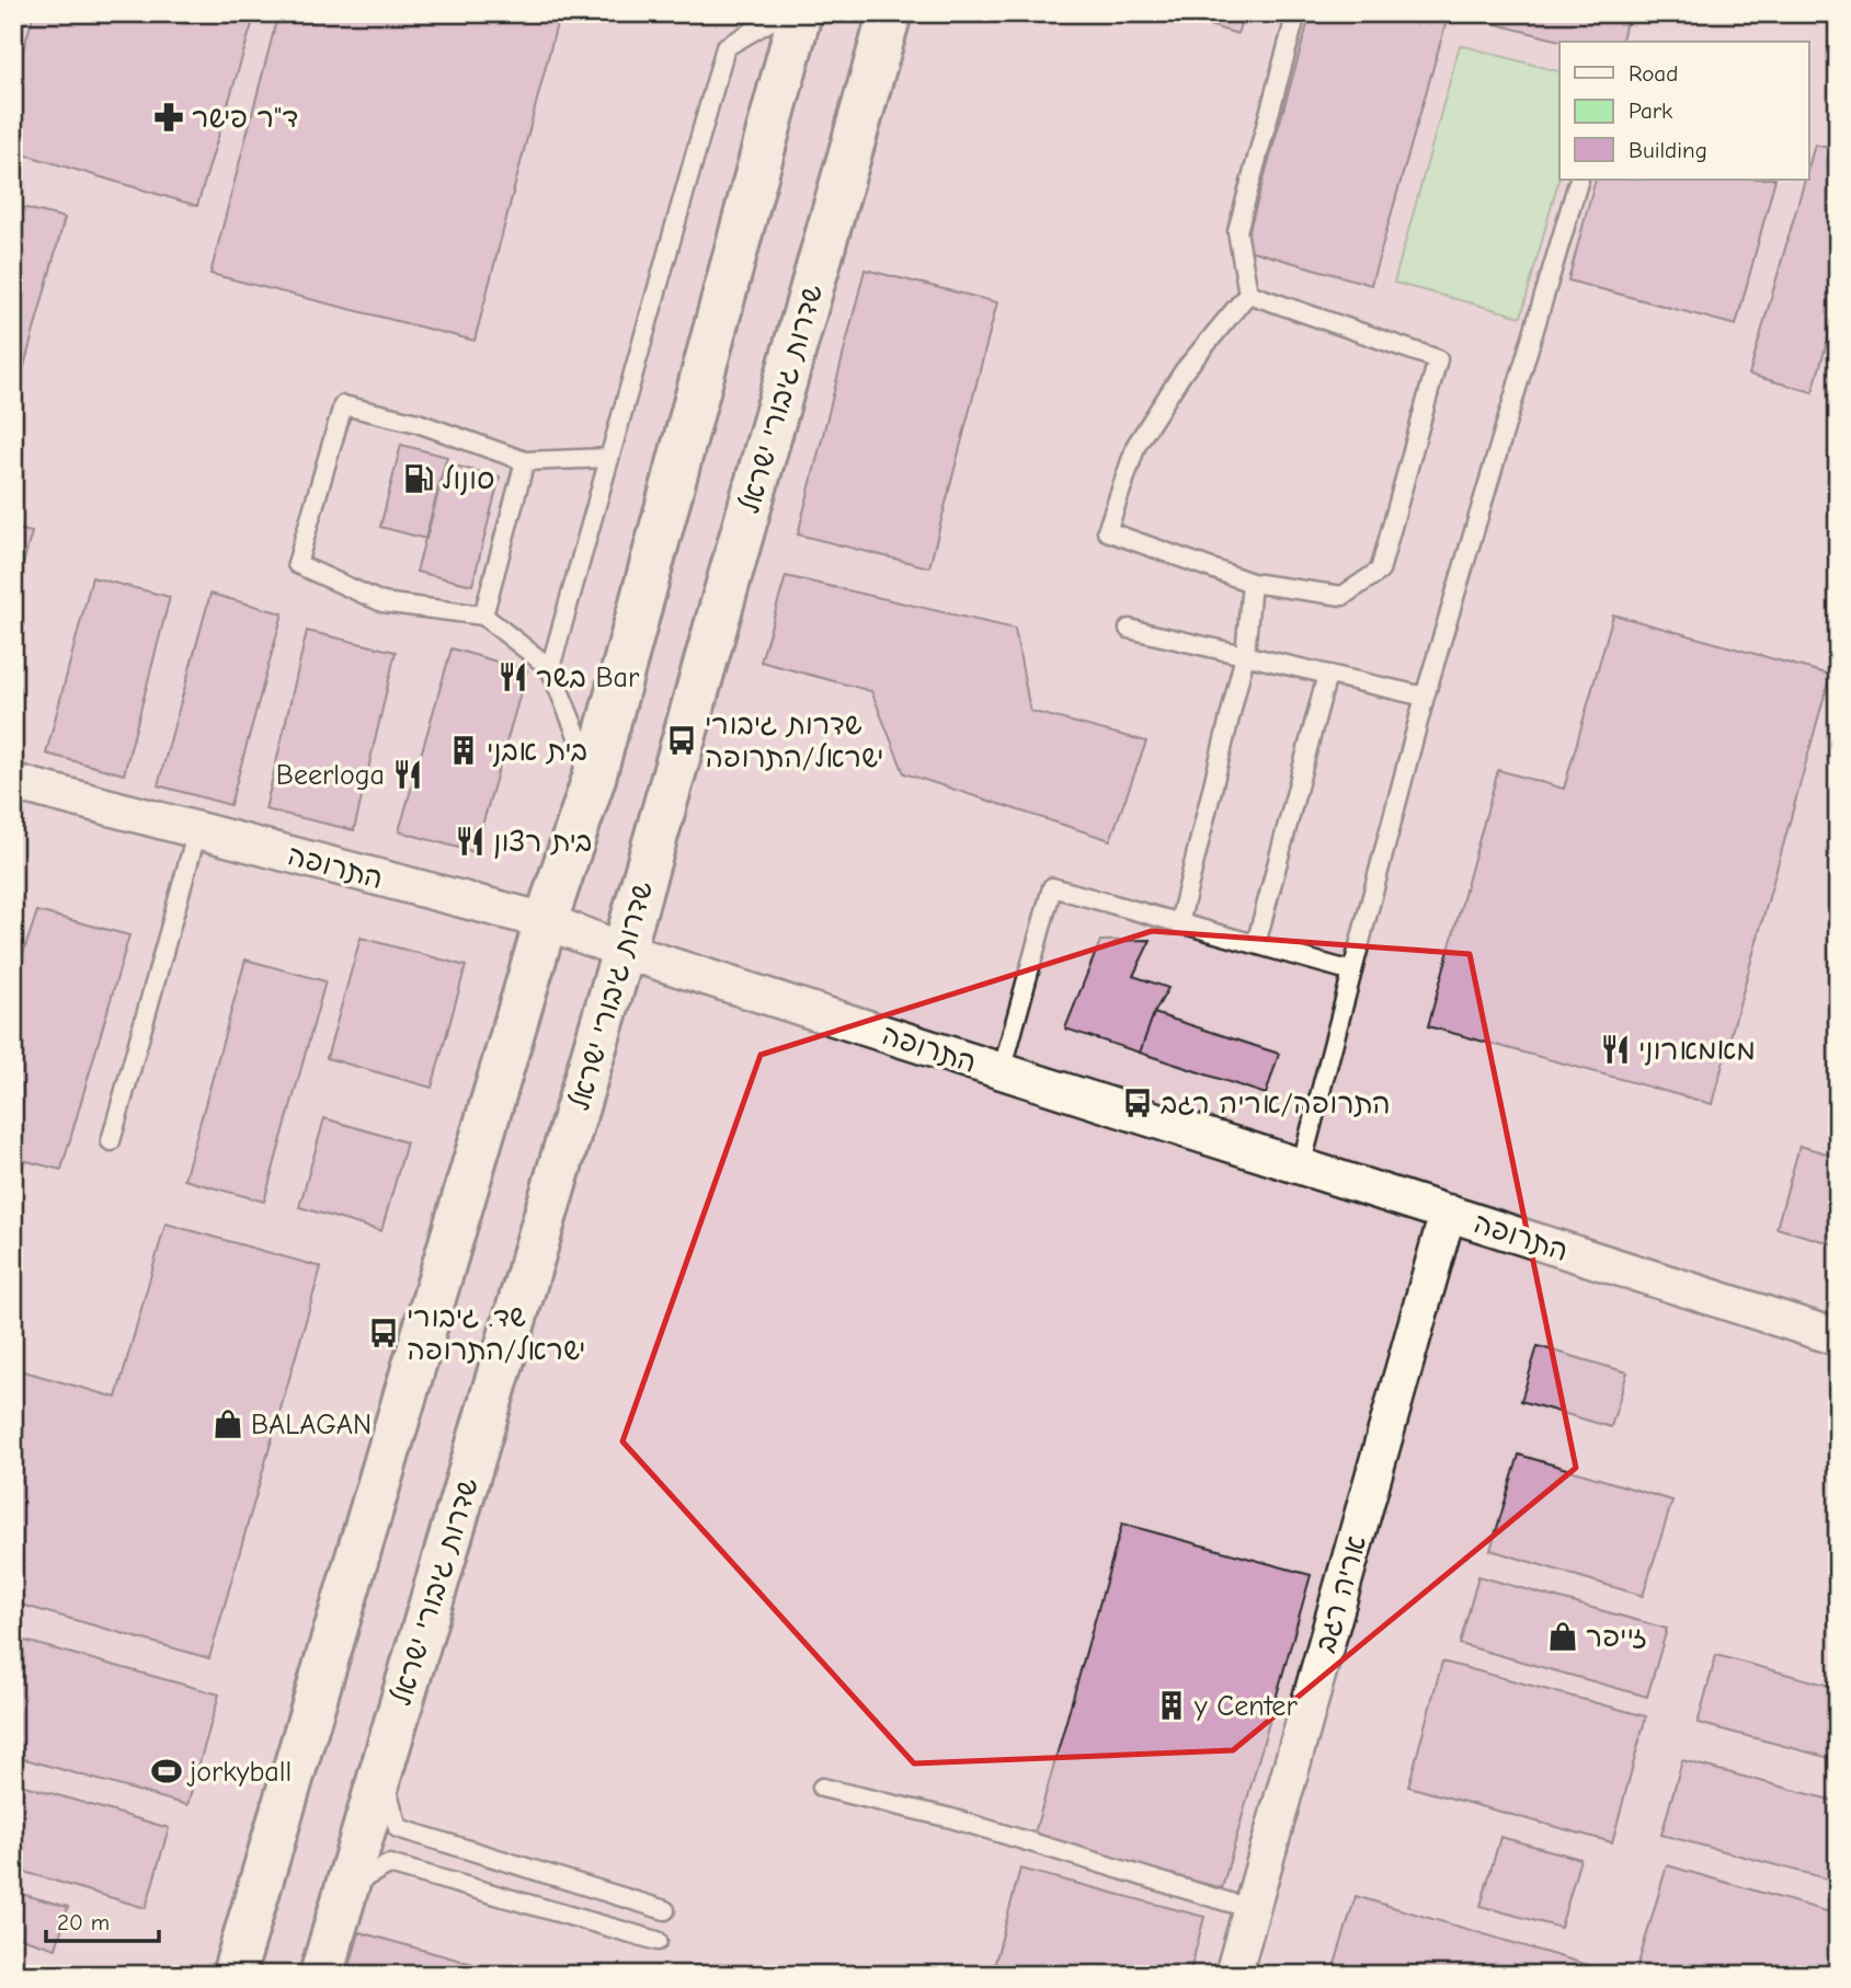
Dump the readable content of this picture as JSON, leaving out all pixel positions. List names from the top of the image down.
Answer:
{
  "streets": {
    "street": ["שדרות גיבורי ישראל", "התרופה", "אריה רגב"]
  },
  "crossings": [
    ["שדרות גיבורי ישראל", "התרופה"],
    ["התרופה", "אריה רגב"]
  ],
  "places": {
    "pharmacy": ["ד\"ר פישר"],
    "fuel station": ["סונול"],
    "restaurant": [
      "בשר Bar",
      "Beerloga",
      "בית רצון",
      "מאמארוני"
    ],
    "bus stop": ["שדרות גיבורי ישראל/התרופה", "התרופה/אריה רגב", "שד. גיבורי ישראל/התרופה"],
    "building": ["בית אבני", "y Center"],
    "shop": ["BALAGAN", "זייפר"],
    "sports": ["jorkyball"]
  },
  "legend": ["Road", "Park", "Building"],
  "scale_bar": "20 m"
}
